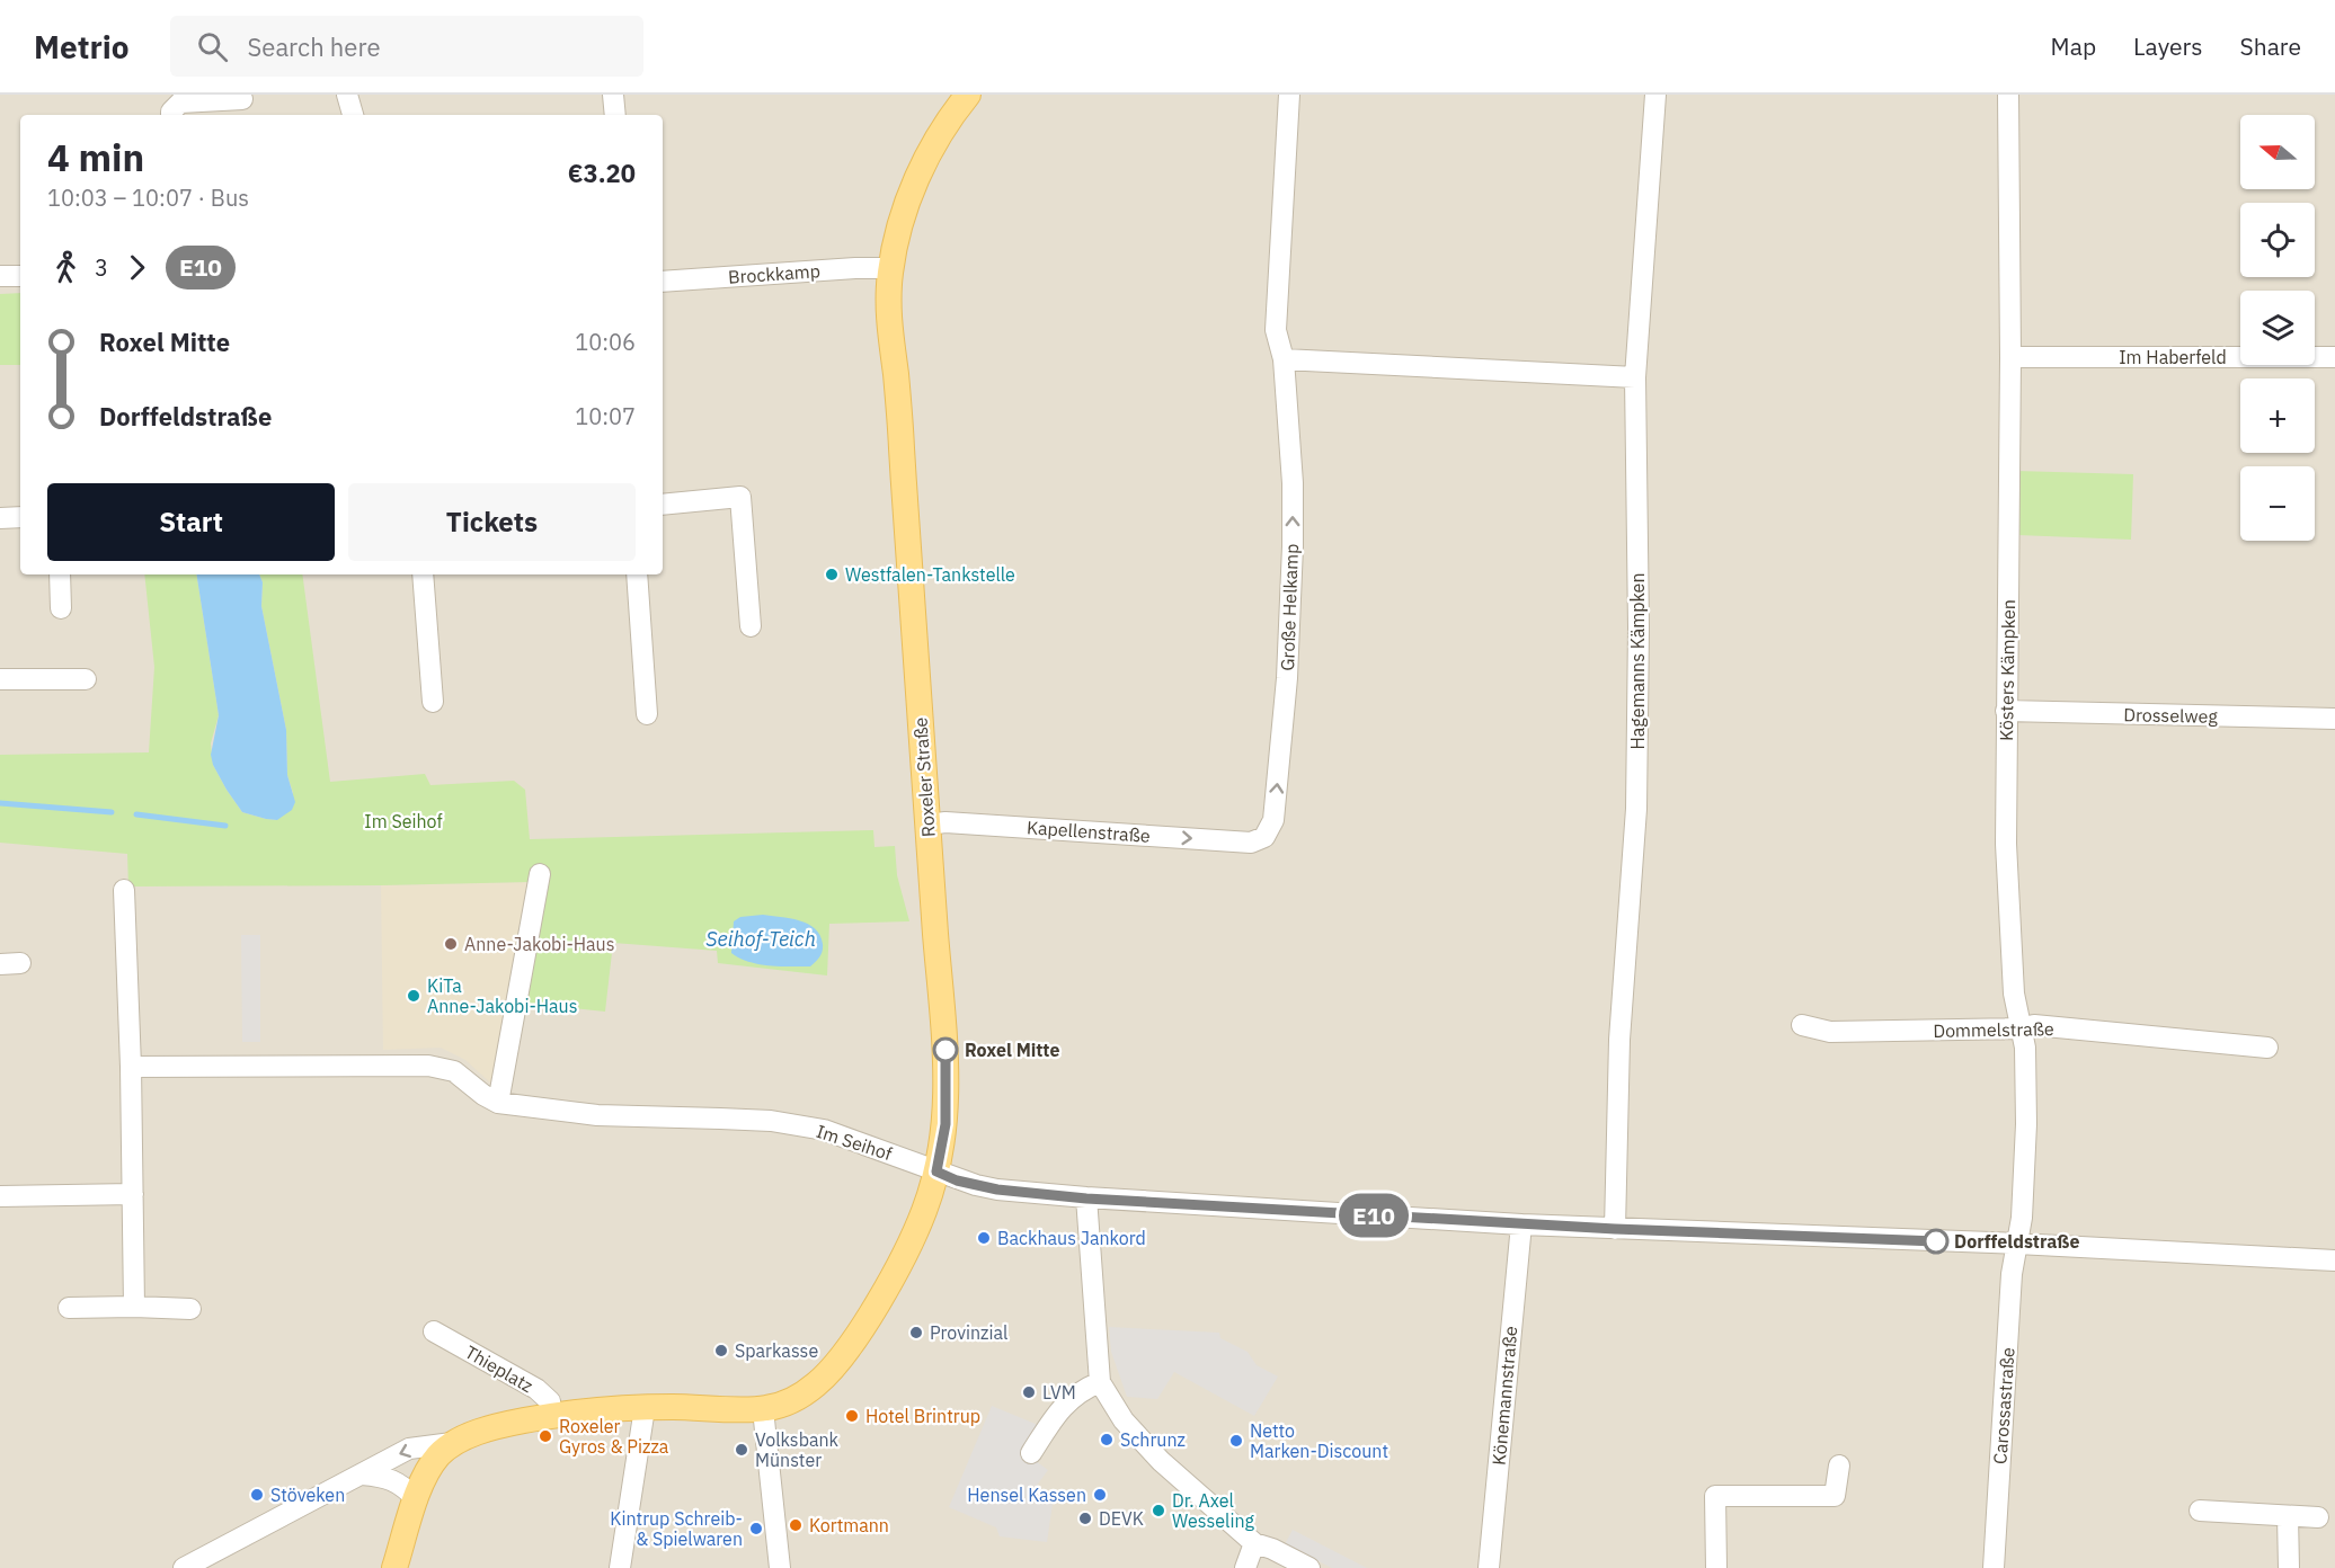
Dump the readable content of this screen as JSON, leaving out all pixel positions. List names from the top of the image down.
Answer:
{
  "streets": {
    "main road": ["Roxeler Straße"],
    "street": [
      "Brockkamp",
      "Im Haberfeld",
      "Große Helkamp",
      "Hagemanns Kämpken",
      "Kösters Kämpken",
      "Drosselweg",
      "Kapellenstraße",
      "Dommelstraße",
      "Im Seihof",
      "Thieplatz",
      "Könemannstraße",
      "Carossastraße"
    ]
  },
  "crossings": [
    ["Brockkamp", "Roxeler Straße"],
    ["Im Haberfeld", "Kösters Kämpken"],
    ["Große Helkamp", "Kapellenstraße"],
    ["Kösters Kämpken", "Drosselweg"],
    ["Kösters Kämpken", "Dommelstraße"],
    ["Kösters Kämpken", "Carossastraße"],
    ["Roxeler Straße", "Kapellenstraße"],
    ["Roxeler Straße", "Im Seihof"]
  ],
  "one_way": ["Große Helkamp", "Kapellenstraße"],
  "water": ["Seihof-Teich"],
  "parks": ["Im Seihof"],
  "places": [
    "Westfalen-Tankstelle",
    "Anne-Jakobi-Haus",
    "KiTa Anne-Jakobi-Haus",
    "Roxel Mitte",
    "Backhaus Jankord",
    "Dorffeldstraße",
    "Provinzial",
    "Sparkasse",
    "LVM",
    "Hotel Brintrup",
    "Roxeler Gyros & Pizza",
    "Schrunz",
    "Netto Marken-Discount",
    "Volksbank Münster",
    "Stöveken",
    "Hensel Kassen",
    "Dr. Axel Wesseling",
    "DEVK",
    "Kortmann",
    "Kintrup Schreib- & Spielwaren"
  ],
  "lines": ["bus line E10"],
  "north": "left",
  "page": {
    "header": "Metrio",
    "search": "Search here",
    "nav": ["Map", "Layers", "Share"],
    "on_map": "E10",
    "map_buttons": ["+", "−"],
    "heading": ["4 min", "10:03 – 10:07 · Bus", "€3.20"],
    "legs": ["3", "E10"],
    "list": [
      {
        "name": "Roxel Mitte",
        "value": "10:06"
      },
      {
        "name": "Dorffeldstraße",
        "value": "10:07"
      }
    ],
    "buttons": ["Start", "Tickets"]
  }
}
